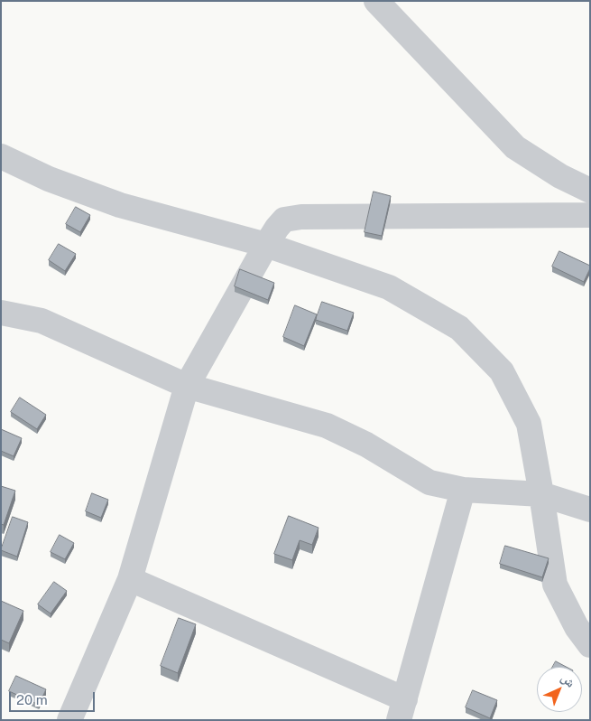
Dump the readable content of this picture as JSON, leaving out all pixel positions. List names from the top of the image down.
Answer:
{
  "scale_bar": "20 m",
  "north": "top right"
}
